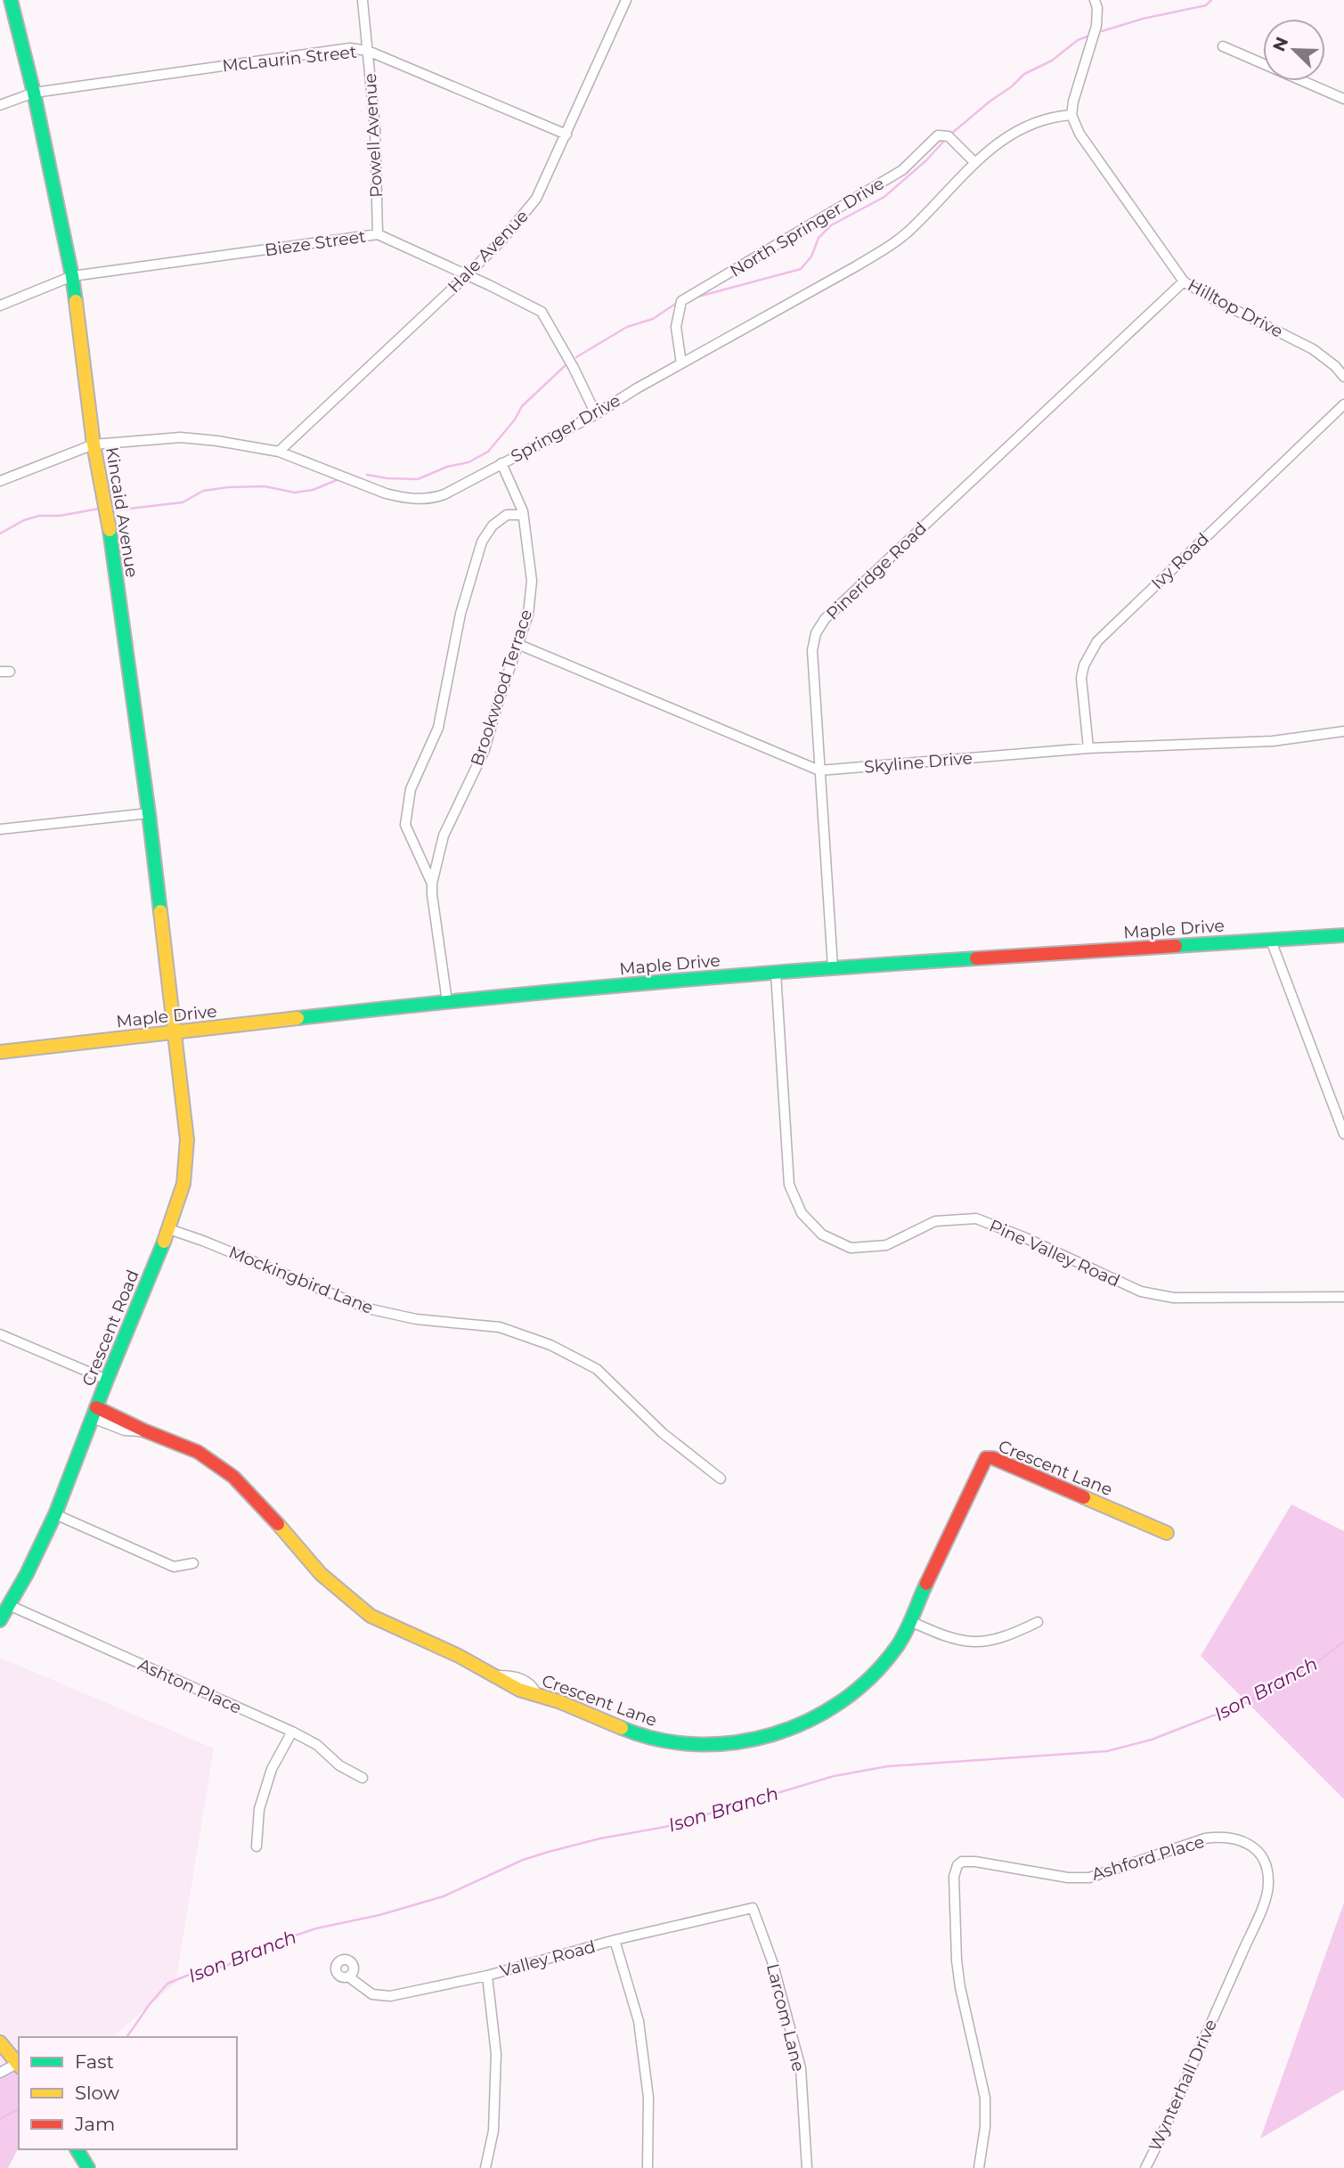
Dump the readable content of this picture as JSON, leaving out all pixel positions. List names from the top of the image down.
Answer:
{
  "streets": {
    "street": [
      "McLaurin Street",
      "Powell Avenue",
      "North Springer Drive",
      "Bieze Street",
      "Hale Avenue",
      "Hilltop Drive",
      "Springer Drive",
      "Kincaid Avenue",
      "Ivy Road",
      "Pineridge Road",
      "Brookwood Terrace",
      "Skyline Drive",
      "Maple Drive",
      "Pine Valley Road",
      "Mockingbird Lane",
      "Crescent Road",
      "Crescent Lane",
      "Ashton Place",
      "Ashford Place",
      "Valley Road",
      "Larcom Lane",
      "Wynterhall Drive"
    ]
  },
  "crossings": [
    ["McLaurin Street", "Powell Avenue"],
    ["McLaurin Street", "Hale Avenue"],
    ["McLaurin Street", "Kincaid Avenue"],
    ["Powell Avenue", "Bieze Street"],
    ["North Springer Drive", "Springer Drive"],
    ["Bieze Street", "Hale Avenue"],
    ["Bieze Street", "Springer Drive"],
    ["Bieze Street", "Kincaid Avenue"],
    ["Hale Avenue", "Springer Drive"],
    ["Hilltop Drive", "Springer Drive"],
    ["Hilltop Drive", "Pineridge Road"],
    ["Springer Drive", "Kincaid Avenue"],
    ["Springer Drive", "Brookwood Terrace"],
    ["Kincaid Avenue", "Maple Drive"],
    ["Kincaid Avenue", "Crescent Road"],
    ["Ivy Road", "Skyline Drive"],
    ["Pineridge Road", "Skyline Drive"],
    ["Pineridge Road", "Maple Drive"],
    ["Brookwood Terrace", "Skyline Drive"],
    ["Brookwood Terrace", "Maple Drive"],
    ["Maple Drive", "Pine Valley Road"],
    ["Maple Drive", "Crescent Road"],
    ["Mockingbird Lane", "Crescent Road"],
    ["Crescent Road", "Crescent Lane"],
    ["Crescent Road", "Ashton Place"],
    ["Ashford Place", "Wynterhall Drive"],
    ["Valley Road", "Larcom Lane"]
  ],
  "water": ["Ison Branch"],
  "legend": ["Fast", "Slow", "Jam"],
  "north": "top left"
}
